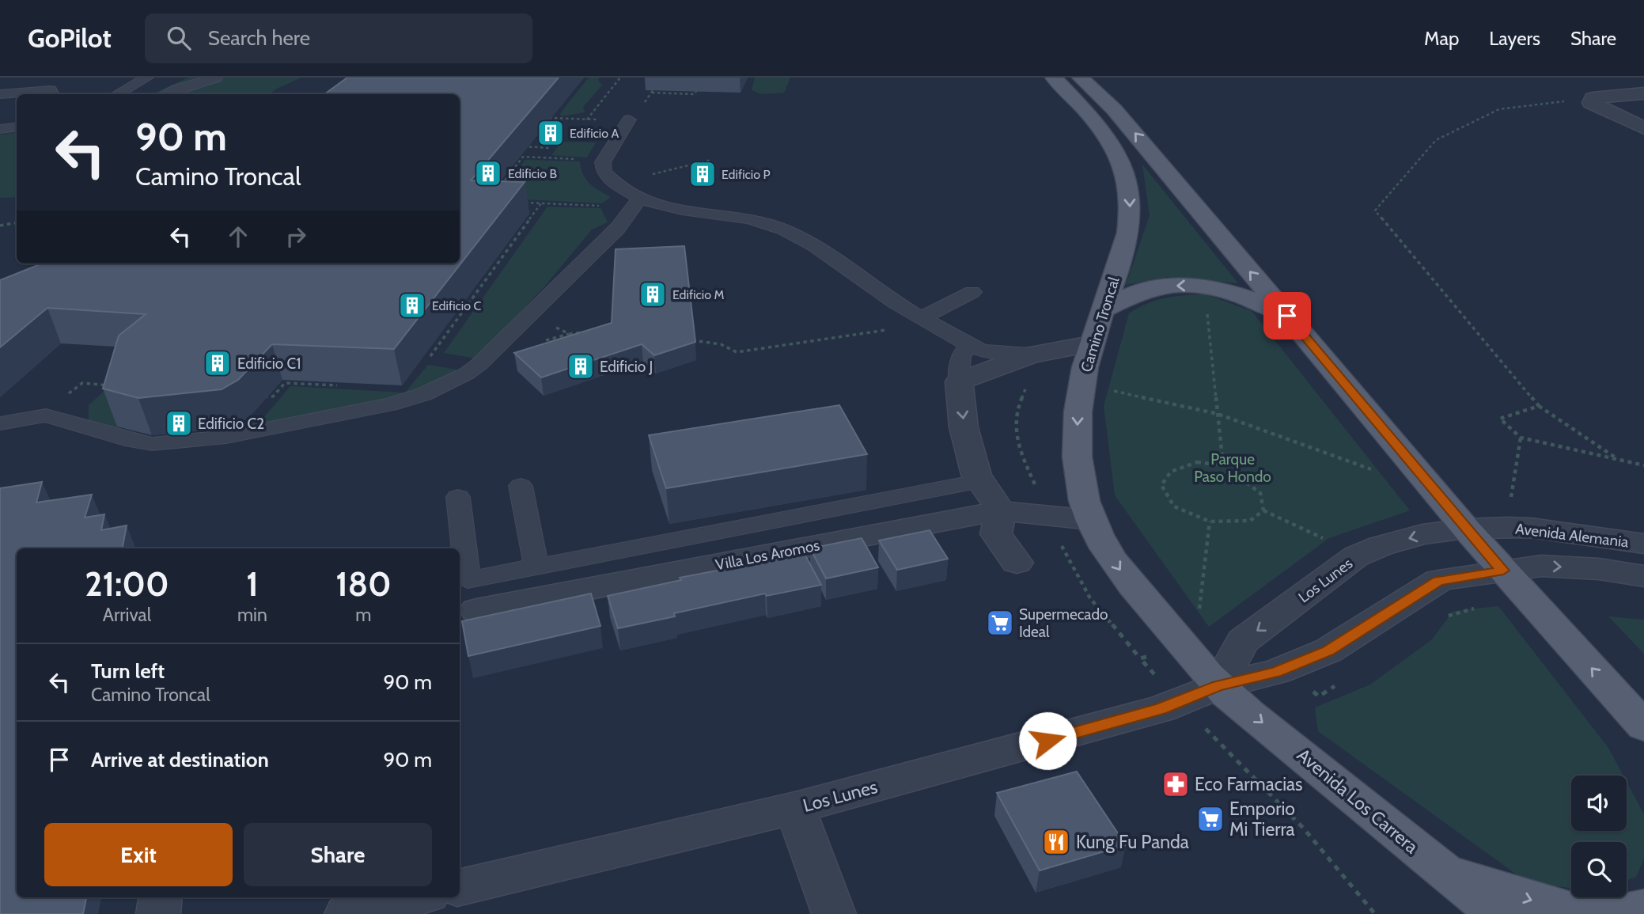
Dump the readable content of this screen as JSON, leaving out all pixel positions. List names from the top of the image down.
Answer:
{
  "streets": {
    "main road": ["Camino Troncal", "Avenida Los Carrera"],
    "street": ["Avenida Alemania", "Villa Los Aromos", "Los Lunes"]
  },
  "crossings": [
    ["Camino Troncal", "Villa Los Aromos"],
    ["Camino Troncal", "Los Lunes"],
    ["Camino Troncal", "Avenida Los Carrera"],
    ["Avenida Alemania", "Los Lunes"],
    ["Los Lunes", "Avenida Los Carrera"]
  ],
  "parks": ["Parque Paso Hondo"],
  "places": {
    "building": [
      "Edificio A",
      "Edificio B",
      "Edificio P",
      "Edificio M",
      "Edificio C",
      "Edificio C1",
      "Edificio J",
      "Edificio C2"
    ],
    "supermarket": ["Supermecado Ideal", "Emporio Mi Tierra"],
    "pharmacy": ["Eco Farmacias"],
    "restaurant": ["Kung Fu Panda"]
  },
  "page": {
    "header": "GoPilot",
    "search": "Search here",
    "nav": ["Map", "Layers", "Share"],
    "turn": ["90 m", "Camino Troncal"],
    "eta": [
      "21:00",
      "Arrival",
      "1",
      "min",
      "180",
      "m"
    ],
    "list": [
      {
        "name": "Turn left",
        "note": "Camino Troncal",
        "value": "90 m"
      },
      {
        "name": "Arrive at destination",
        "value": "90 m"
      }
    ],
    "buttons": ["Exit", "Share"]
  }
}
